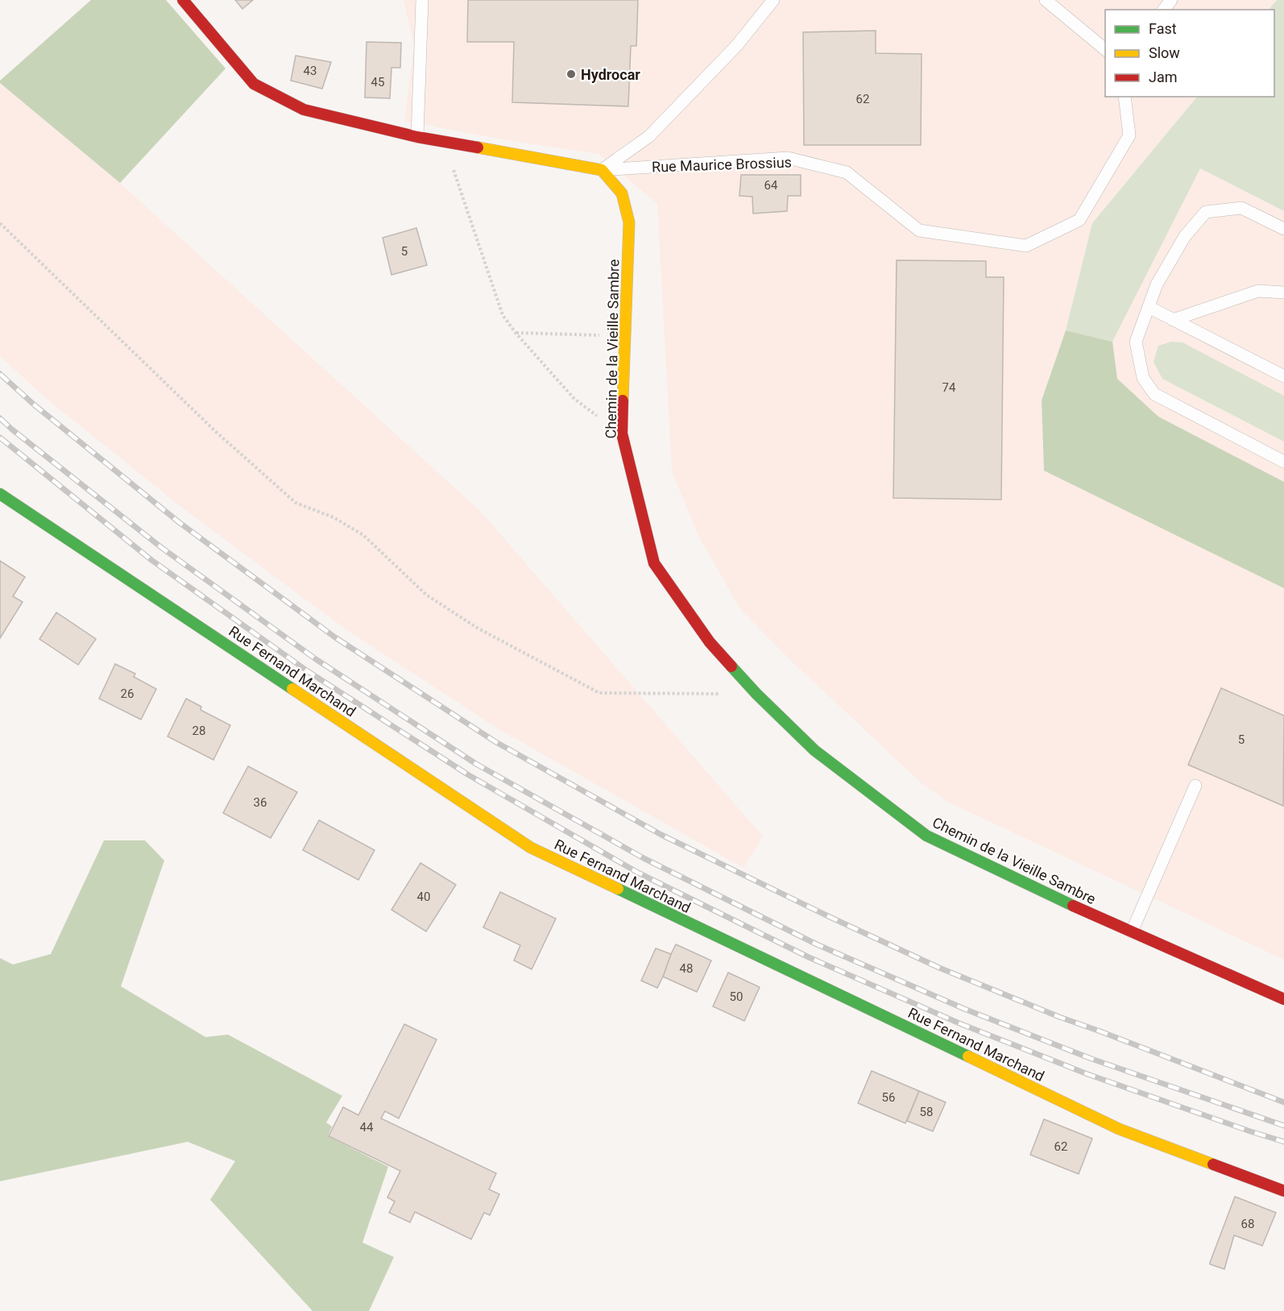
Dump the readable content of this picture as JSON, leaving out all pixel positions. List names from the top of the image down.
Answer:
{
  "streets": {
    "street": ["Rue Maurice Brossius", "Chemin de la Vieille Sambre", "Rue Fernand Marchand"]
  },
  "crossings": [
    ["Rue Maurice Brossius", "Chemin de la Vieille Sambre"]
  ],
  "places": ["Hydrocar"],
  "house_numbers": [
    "43",
    "45",
    "62",
    "64",
    "5",
    "74",
    "26",
    "28",
    "5",
    "36",
    "40",
    "48",
    "50",
    "56",
    "58",
    "44",
    "62",
    "68"
  ],
  "legend": ["Fast", "Slow", "Jam"]
}
